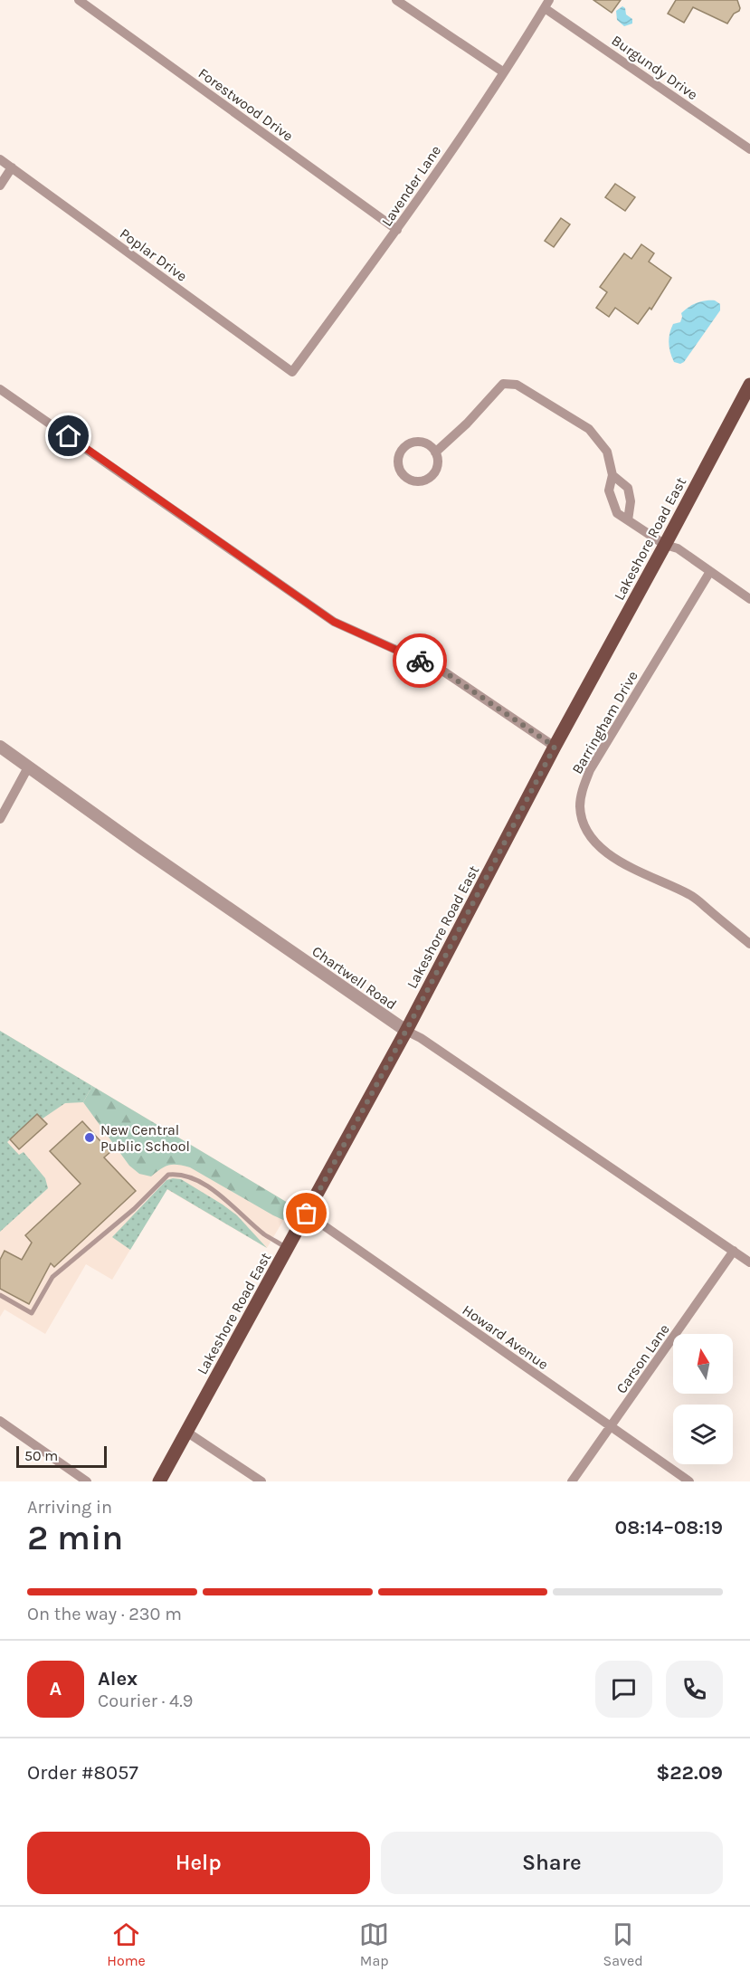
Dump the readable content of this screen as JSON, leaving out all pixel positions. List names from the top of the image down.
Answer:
{
  "streets": {
    "main road": ["Lakeshore Road East"],
    "street": [
      "Burgundy Drive",
      "Forestwood Drive",
      "Lavender Lane",
      "Poplar Drive",
      "Barringham Drive",
      "Chartwell Road",
      "Howard Avenue",
      "Carson Lane"
    ]
  },
  "crossings": [
    ["Burgundy Drive", "Lavender Lane"],
    ["Forestwood Drive", "Lavender Lane"],
    ["Lavender Lane", "Poplar Drive"],
    ["Lakeshore Road East", "Chartwell Road"],
    ["Lakeshore Road East", "Howard Avenue"],
    ["Chartwell Road", "Carson Lane"],
    ["Howard Avenue", "Carson Lane"]
  ],
  "places": ["New Central Public School"],
  "scale_bar": "50 m",
  "north": "top",
  "page": {
    "scale": "50 m",
    "heading": ["2 min", "Arriving in", "08:14–08:19"],
    "panel": [
      "Alex",
      "Courier · 4.9",
      "Order #8057",
      "$22.09"
    ],
    "bar": "On the way · 230 m",
    "round": "A",
    "buttons": ["Help", "Share"],
    "tabs": ["Home", "Map", "Saved"]
  }
}
